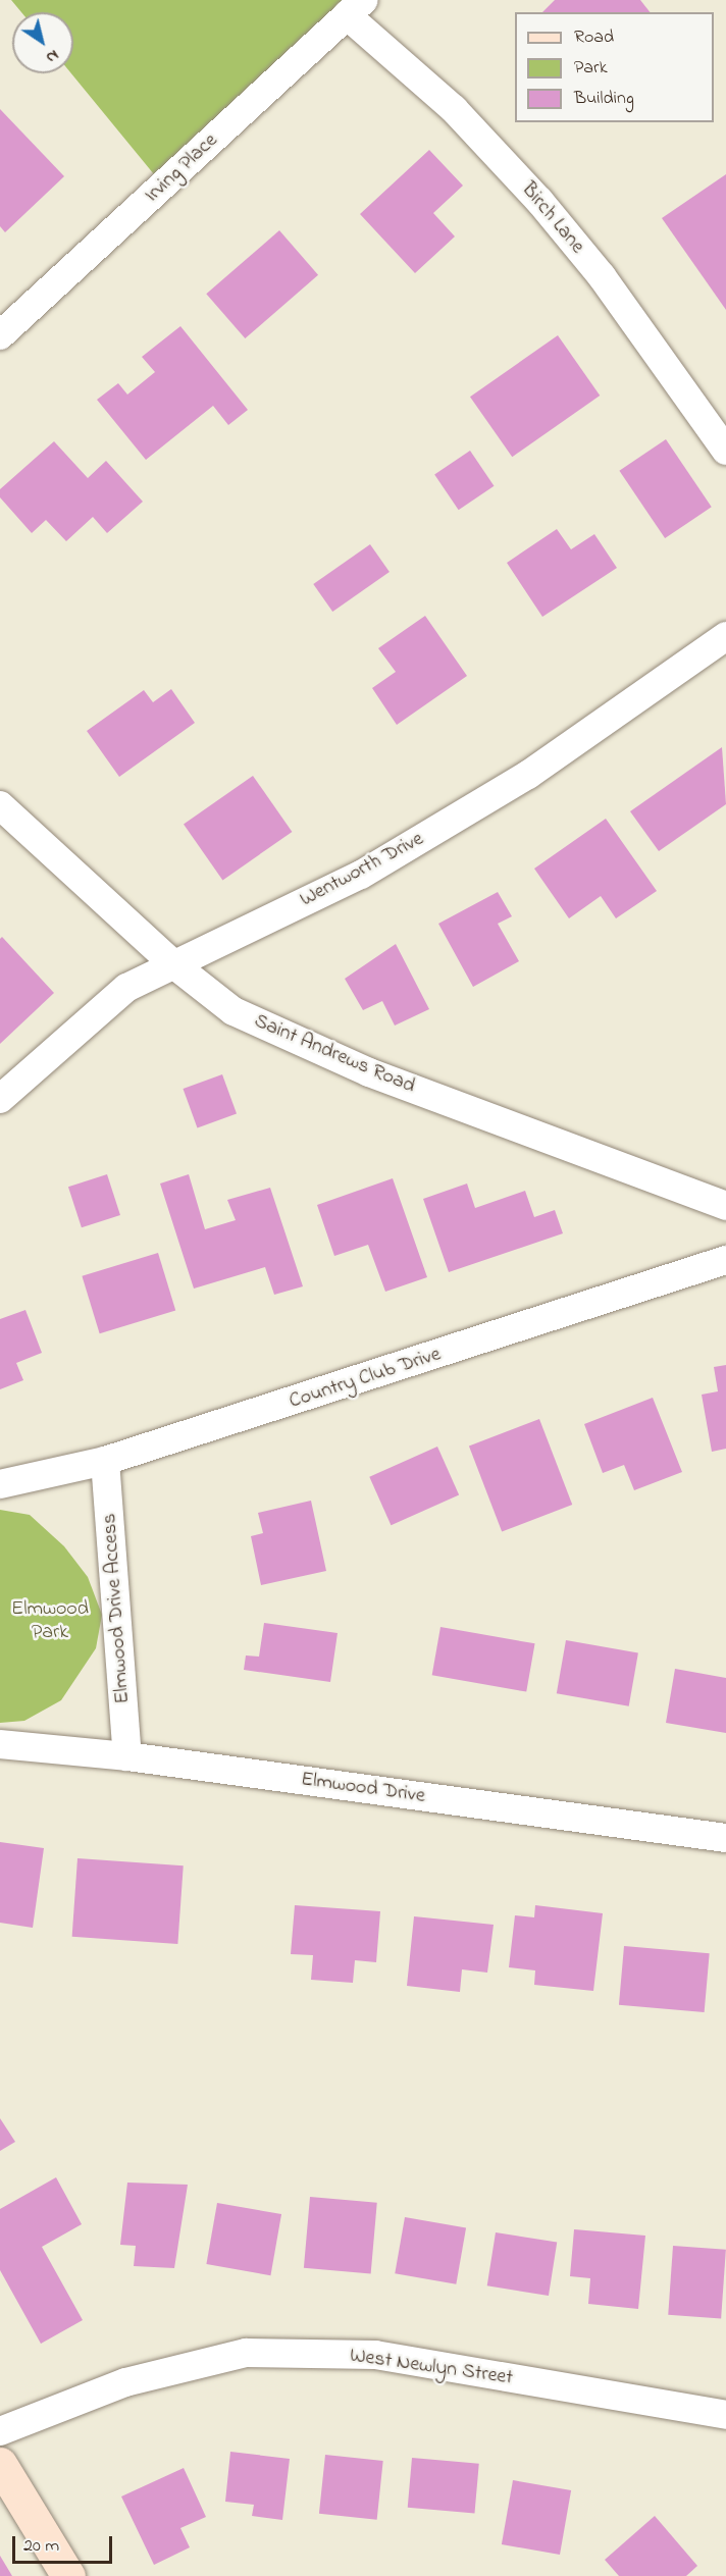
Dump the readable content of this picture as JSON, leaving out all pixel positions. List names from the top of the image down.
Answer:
{
  "streets": {
    "street": [
      "Irving Place",
      "Birch Lane",
      "Wentworth Drive",
      "Saint Andrews Road",
      "Country Club Drive",
      "Elmwood Drive Access",
      "Elmwood Drive",
      "West Newlyn Street"
    ]
  },
  "crossings": [
    ["Irving Place", "Birch Lane"],
    ["Wentworth Drive", "Saint Andrews Road"],
    ["Country Club Drive", "Elmwood Drive Access"],
    ["Elmwood Drive Access", "Elmwood Drive"]
  ],
  "parks": ["Elmwood Park"],
  "legend": ["Road", "Park", "Building"],
  "scale_bar": "20 m",
  "north": "bottom right"
}
